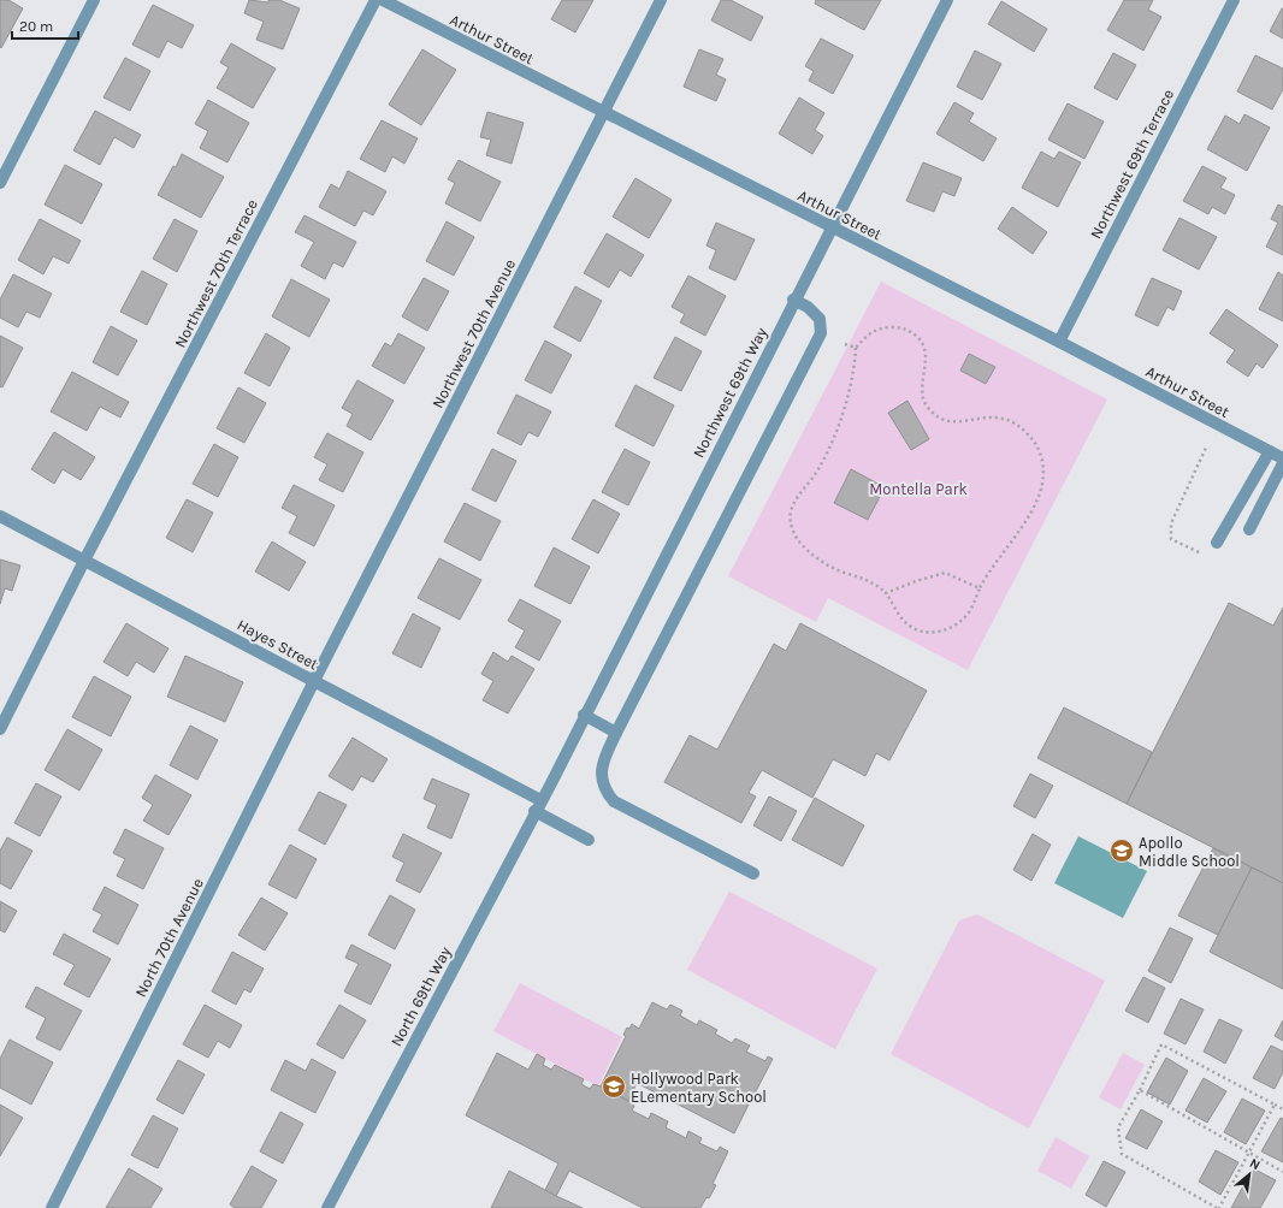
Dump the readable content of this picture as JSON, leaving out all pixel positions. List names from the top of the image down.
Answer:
{
  "streets": {
    "street": [
      "Arthur Street",
      "Northwest 69th Terrace",
      "Northwest 70th Terrace",
      "Northwest 70th Avenue",
      "Northwest 69th Way",
      "Hayes Street",
      "North 70th Avenue",
      "North 69th Way"
    ]
  },
  "crossings": [
    ["Arthur Street", "Northwest 69th Terrace"],
    ["Arthur Street", "Northwest 70th Avenue"],
    ["Arthur Street", "Northwest 69th Way"],
    ["Northwest 70th Terrace", "Hayes Street"],
    ["Northwest 70th Avenue", "Hayes Street"],
    ["Northwest 70th Avenue", "North 70th Avenue"],
    ["Northwest 69th Way", "Hayes Street"],
    ["Northwest 69th Way", "North 69th Way"],
    ["Hayes Street", "North 70th Avenue"],
    ["Hayes Street", "North 69th Way"]
  ],
  "parks": ["Montella Park"],
  "places": {
    "school or university": ["Apollo Middle School", "Hollywood Park ELementary School"]
  },
  "scale_bar": "20 m",
  "north": "top right"
}
